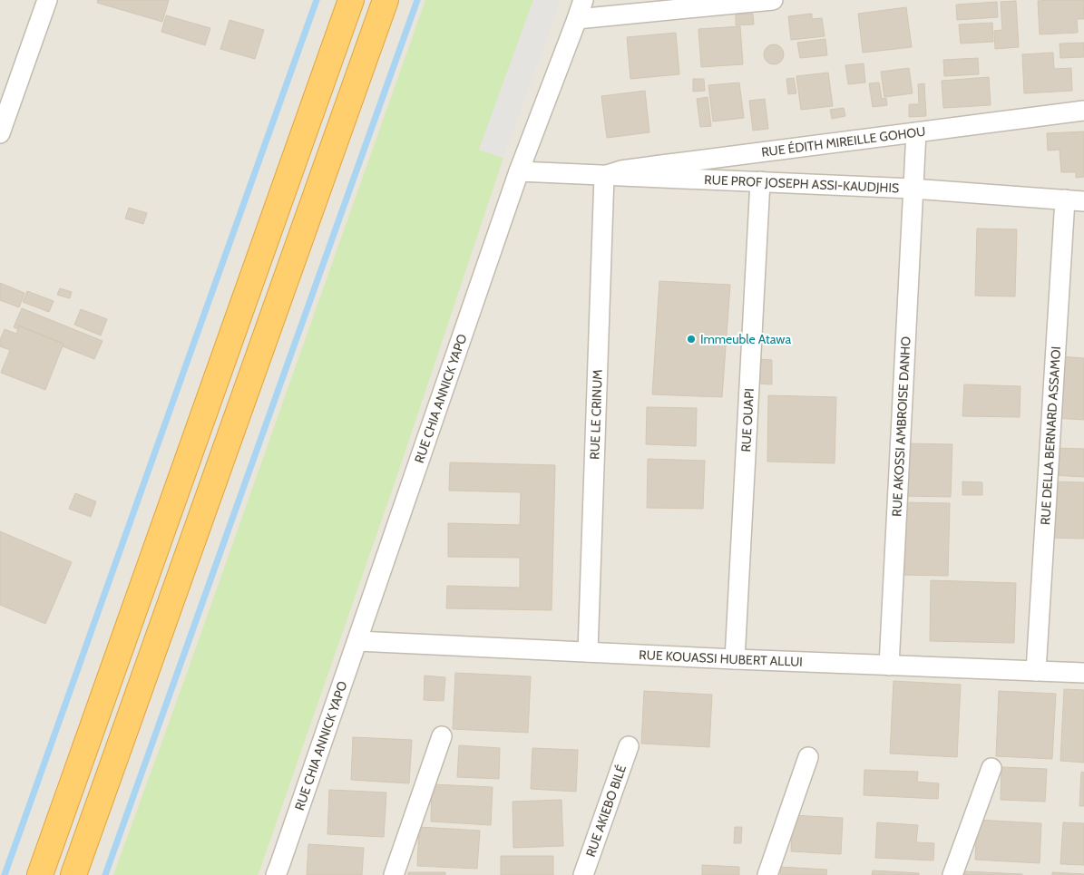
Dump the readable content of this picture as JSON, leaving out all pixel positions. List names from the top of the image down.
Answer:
{
  "streets": {
    "street": [
      "RUE ÉDITH MIREILLE GOHOU",
      "RUE PROF JOSEPH ASSI-KAUDJHIS",
      "RUE CHIA ANNICK YAPO",
      "RUE LE CRINUM",
      "RUE OUAPI",
      "RUE AKOSSI AMBROISE DANHO",
      "RUE DELLA BERNARD ASSAMOI",
      "RUE KOUASSI HUBERT ALLUI",
      "RUE AKIEBO BILÉ"
    ]
  },
  "crossings": [
    ["RUE ÉDITH MIREILLE GOHOU", "RUE PROF JOSEPH ASSI-KAUDJHIS"],
    ["RUE ÉDITH MIREILLE GOHOU", "RUE LE CRINUM"],
    ["RUE ÉDITH MIREILLE GOHOU", "RUE AKOSSI AMBROISE DANHO"],
    ["RUE PROF JOSEPH ASSI-KAUDJHIS", "RUE CHIA ANNICK YAPO"],
    ["RUE PROF JOSEPH ASSI-KAUDJHIS", "RUE LE CRINUM"],
    ["RUE PROF JOSEPH ASSI-KAUDJHIS", "RUE OUAPI"],
    ["RUE PROF JOSEPH ASSI-KAUDJHIS", "RUE AKOSSI AMBROISE DANHO"],
    ["RUE PROF JOSEPH ASSI-KAUDJHIS", "RUE DELLA BERNARD ASSAMOI"],
    ["RUE CHIA ANNICK YAPO", "RUE KOUASSI HUBERT ALLUI"],
    ["RUE LE CRINUM", "RUE KOUASSI HUBERT ALLUI"],
    ["RUE OUAPI", "RUE KOUASSI HUBERT ALLUI"],
    ["RUE AKOSSI AMBROISE DANHO", "RUE KOUASSI HUBERT ALLUI"],
    ["RUE DELLA BERNARD ASSAMOI", "RUE KOUASSI HUBERT ALLUI"]
  ],
  "places": ["Immeuble Atawa"]
}
